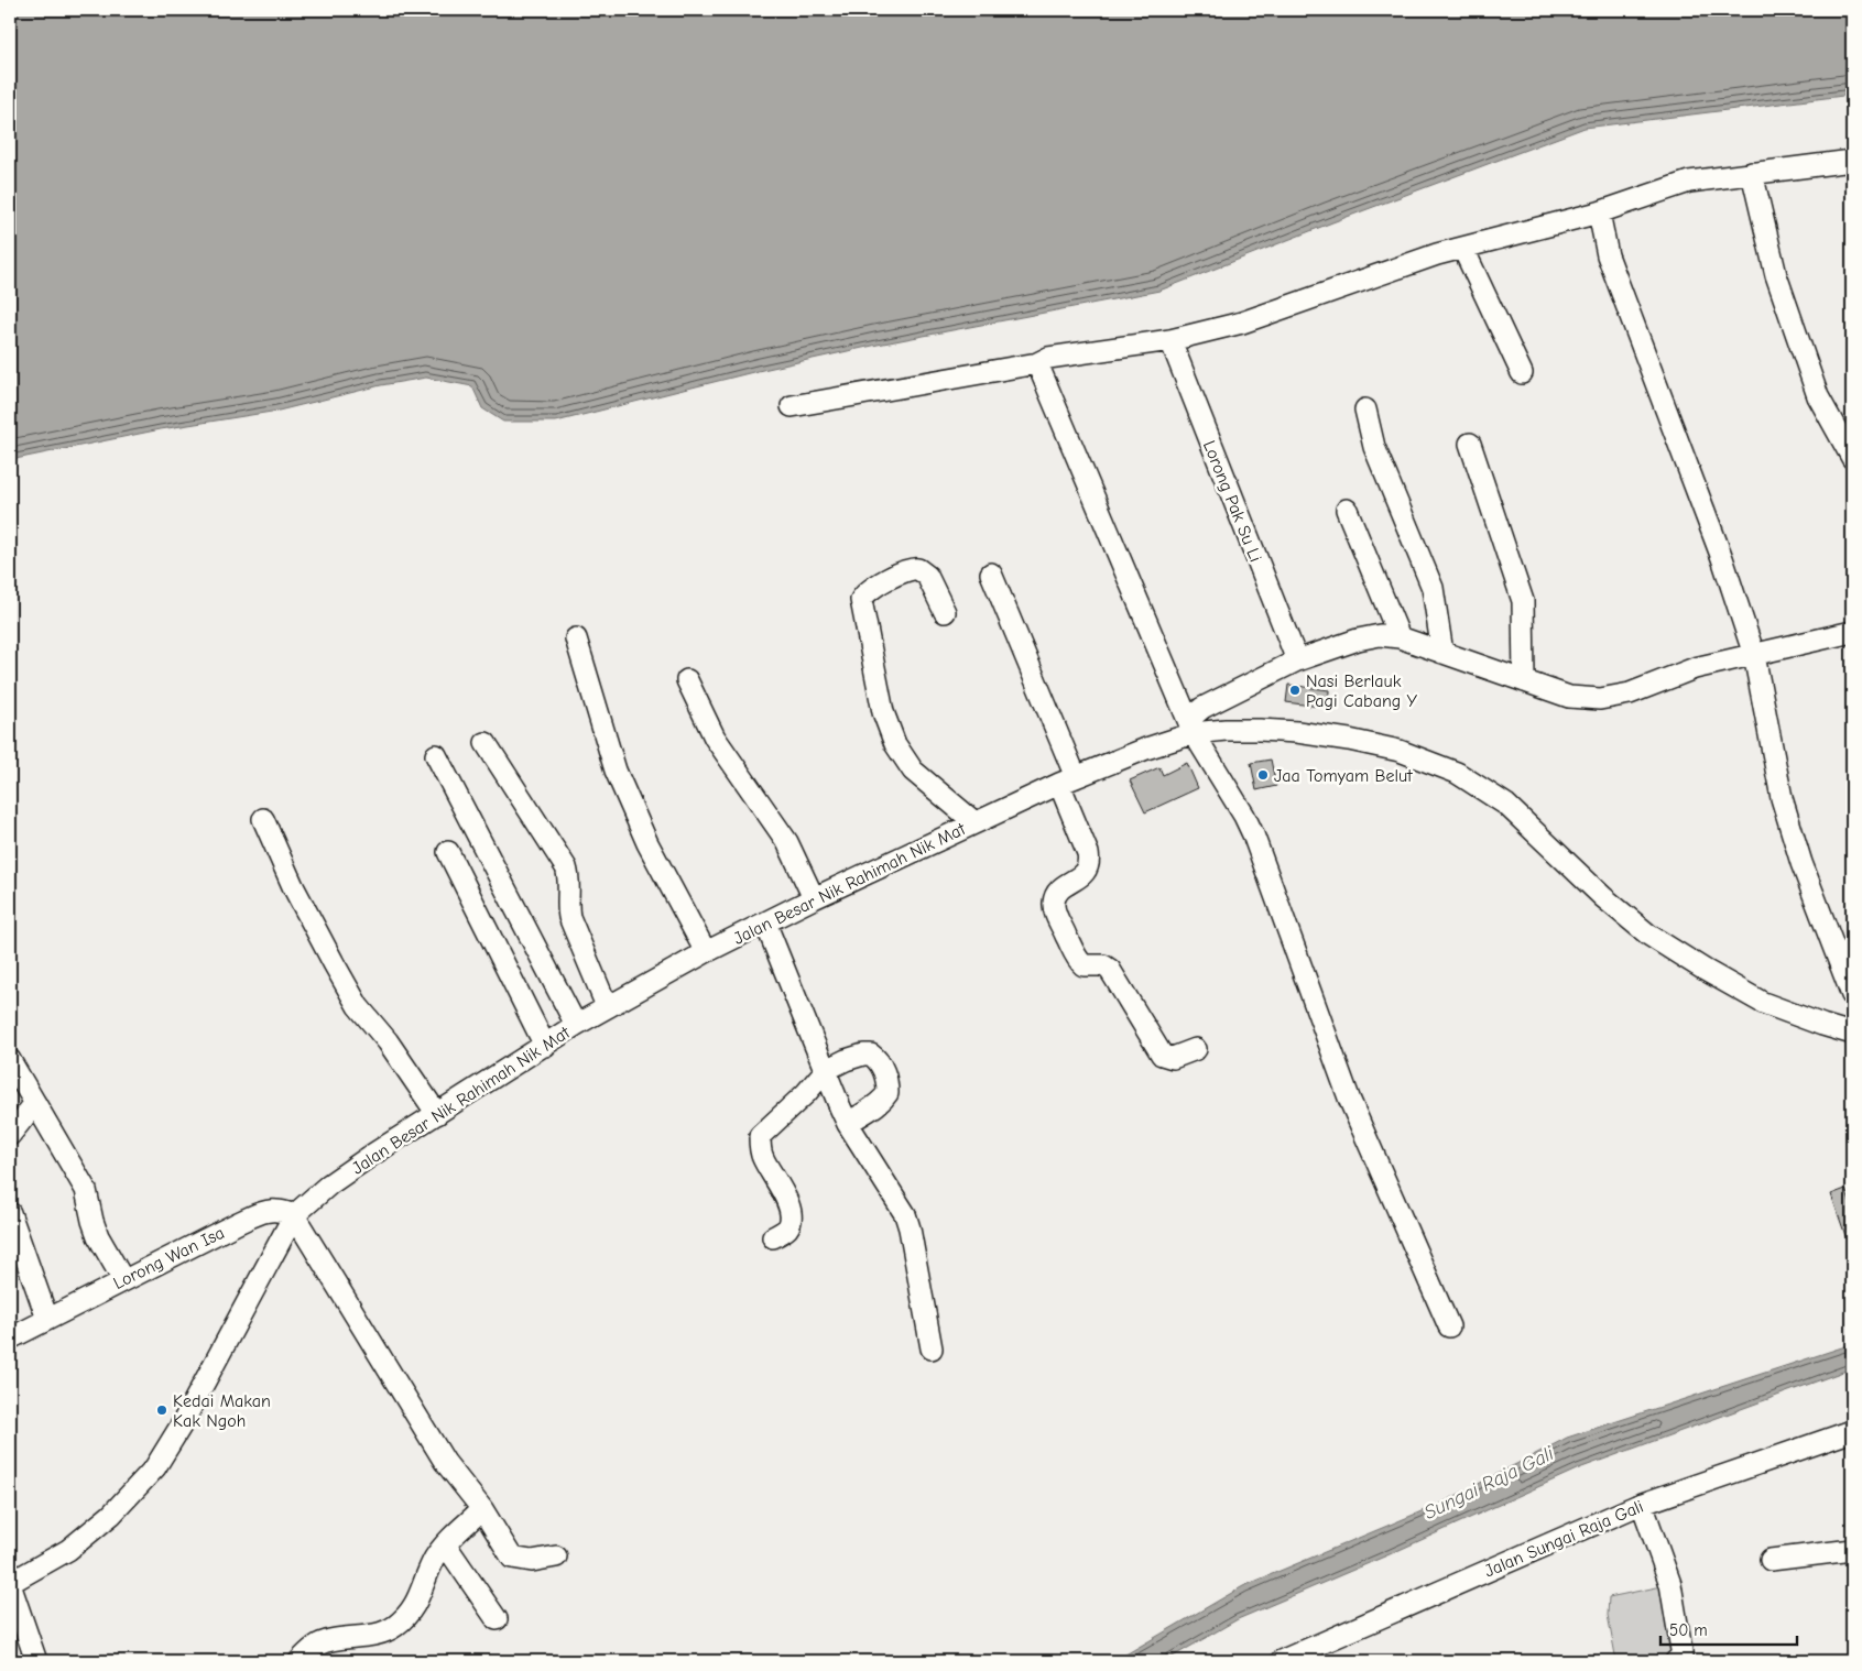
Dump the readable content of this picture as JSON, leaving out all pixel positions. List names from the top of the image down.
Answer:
{
  "streets": {
    "street": [
      "Lorong Pak Su Li",
      "Jalan Besar Nik Rahimah Nik Mat",
      "Lorong Wan Isa",
      "Jalan Sungai Raja Gali"
    ]
  },
  "crossings": [
    ["Jalan Besar Nik Rahimah Nik Mat", "Lorong Wan Isa"]
  ],
  "water": ["Sungai Raja Gali"],
  "places": ["Nasi Berlauk Pagi Cabang Y", "Jaa Tomyam Belut", "Kedai Makan Kak Ngoh"],
  "scale_bar": "50 m"
}
